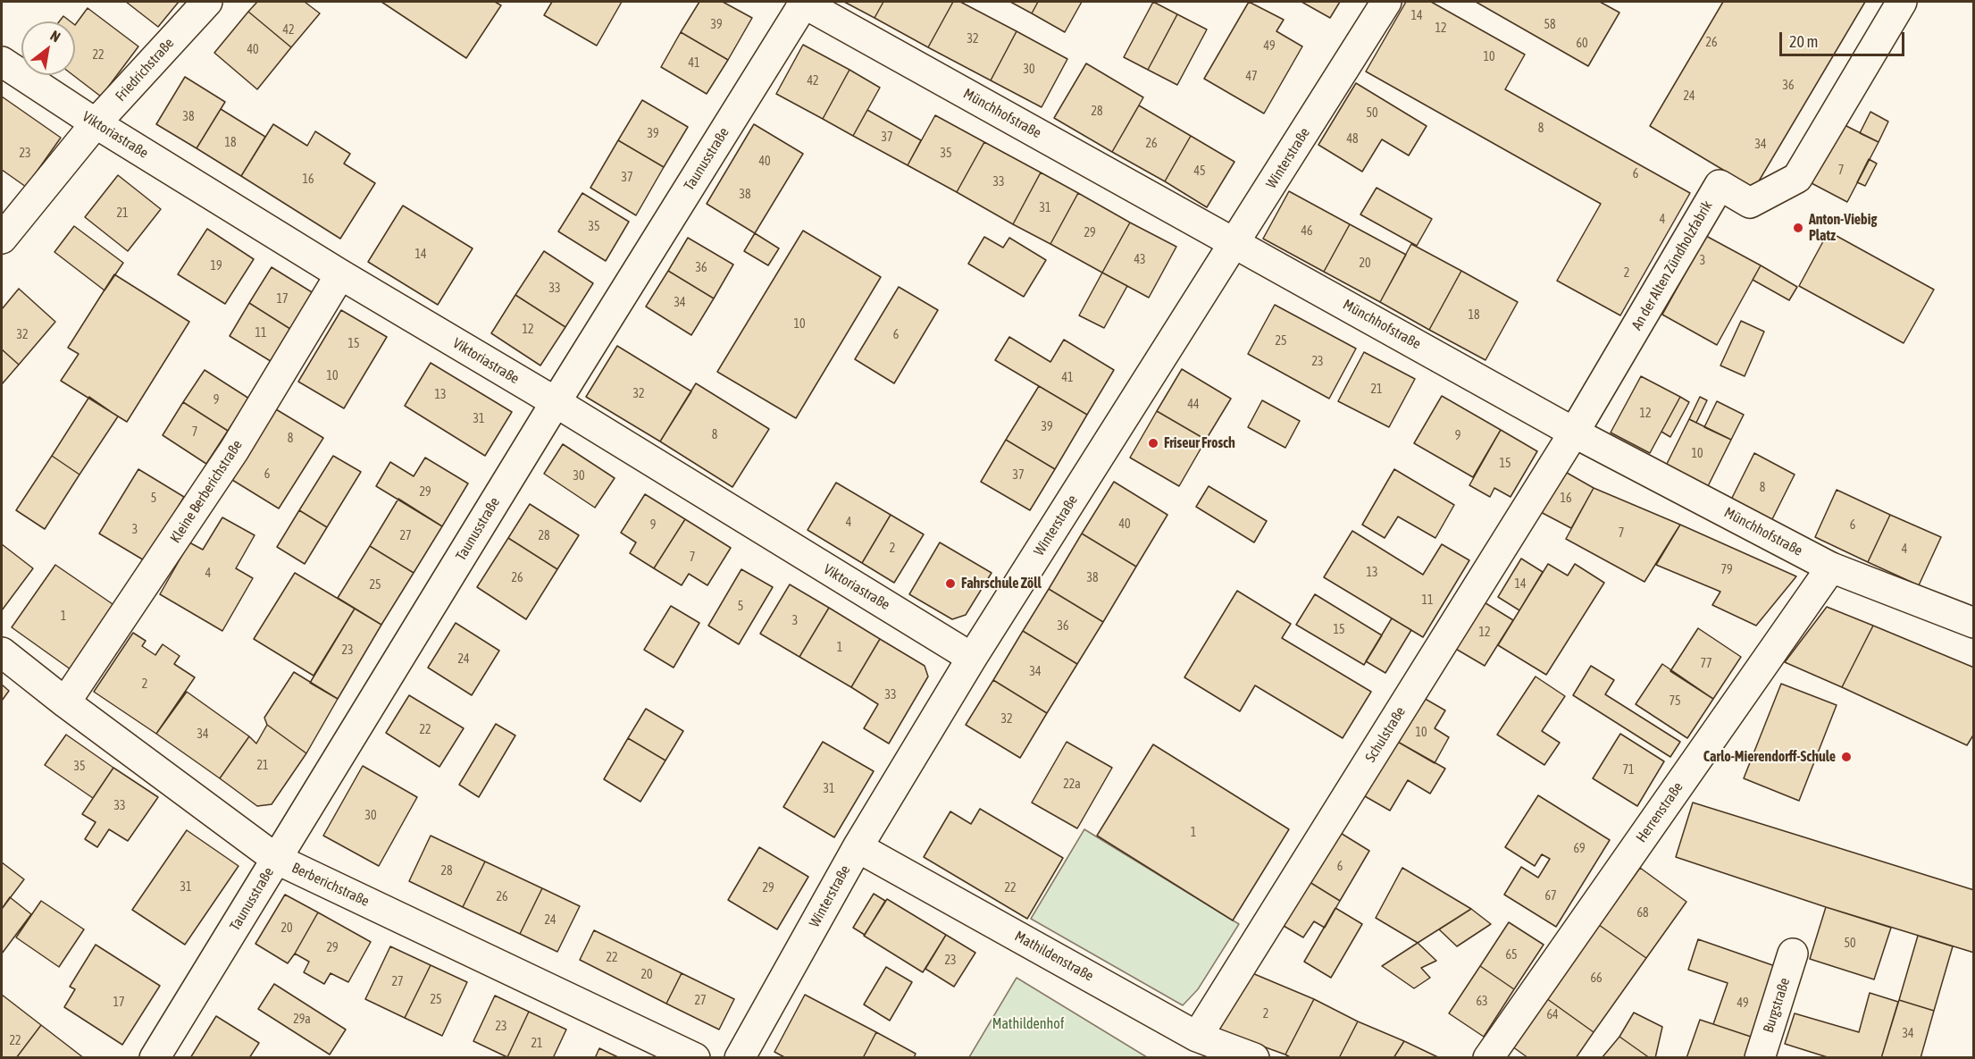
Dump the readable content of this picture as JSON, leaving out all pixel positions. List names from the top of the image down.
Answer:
{
  "streets": {
    "street": [
      "Friedrichstraße",
      "Münchhofstraße",
      "Viktoriastraße",
      "Winterstraße",
      "Taunusstraße",
      "An der Alten Zündholzfabrik",
      "Kleine Berberichstraße",
      "Schulstraße",
      "Herrenstraße",
      "Berberichstraße",
      "Mathildenstraße",
      "Burgstraße"
    ]
  },
  "crossings": [
    ["Friedrichstraße", "Viktoriastraße"],
    ["Münchhofstraße", "Winterstraße"],
    ["Münchhofstraße", "Taunusstraße"],
    ["Münchhofstraße", "An der Alten Zündholzfabrik"],
    ["Münchhofstraße", "Schulstraße"],
    ["Münchhofstraße", "Herrenstraße"],
    ["Viktoriastraße", "Winterstraße"],
    ["Viktoriastraße", "Taunusstraße"],
    ["Viktoriastraße", "Kleine Berberichstraße"],
    ["Winterstraße", "Mathildenstraße"],
    ["Taunusstraße", "Berberichstraße"],
    ["An der Alten Zündholzfabrik", "Schulstraße"],
    ["Kleine Berberichstraße", "Berberichstraße"],
    ["Schulstraße", "Mathildenstraße"]
  ],
  "parks": ["Mathildenhof"],
  "places": [
    "Anton-Viebig Platz",
    "Friseur Frosch",
    "Fahrschule Zöll",
    "Carlo-Mierendorff-Schule"
  ],
  "house_numbers": [
    "14",
    "39",
    "58",
    "12",
    "42",
    "32",
    "26",
    "60",
    "49",
    "40",
    "22",
    "10",
    "41",
    "30",
    "47",
    "42",
    "36",
    "24",
    "28",
    "50",
    "38",
    "8",
    "39",
    "37",
    "48",
    "18",
    "26",
    "34",
    "23",
    "35",
    "40",
    "7",
    "45",
    "6",
    "37",
    "16",
    "33",
    "38",
    "31",
    "21",
    "4",
    "35",
    "46",
    "29",
    "14",
    "43",
    "3",
    "20",
    "19",
    "36",
    "2",
    "33",
    "17",
    "34",
    "18",
    "10",
    "12",
    "11",
    "32",
    "6",
    "25",
    "15",
    "23",
    "10",
    "41",
    "21",
    "32",
    "13",
    "9",
    "44",
    "12",
    "31",
    "39",
    "7",
    "8",
    "9",
    "8",
    "10",
    "15",
    "6",
    "37",
    "30",
    "8",
    "29",
    "5",
    "16",
    "4",
    "40",
    "9",
    "6",
    "3",
    "7",
    "27",
    "28",
    "2",
    "4",
    "7",
    "79",
    "13",
    "4",
    "26",
    "38",
    "14",
    "25",
    "11",
    "5",
    "1",
    "3",
    "36",
    "15",
    "12",
    "1",
    "23",
    "24",
    "77",
    "34",
    "2",
    "33",
    "75",
    "32",
    "22",
    "10",
    "34",
    "21",
    "35",
    "71",
    "22a",
    "31",
    "33",
    "30",
    "1",
    "69",
    "6",
    "28",
    "31",
    "29",
    "22",
    "67",
    "26",
    "68",
    "24",
    "20",
    "50",
    "29",
    "65",
    "22",
    "23",
    "20",
    "66",
    "27",
    "25",
    "27",
    "63",
    "17",
    "49",
    "2",
    "64",
    "29a",
    "23",
    "34",
    "22",
    "21"
  ],
  "scale_bar": "20 m",
  "north": "top right"
}
